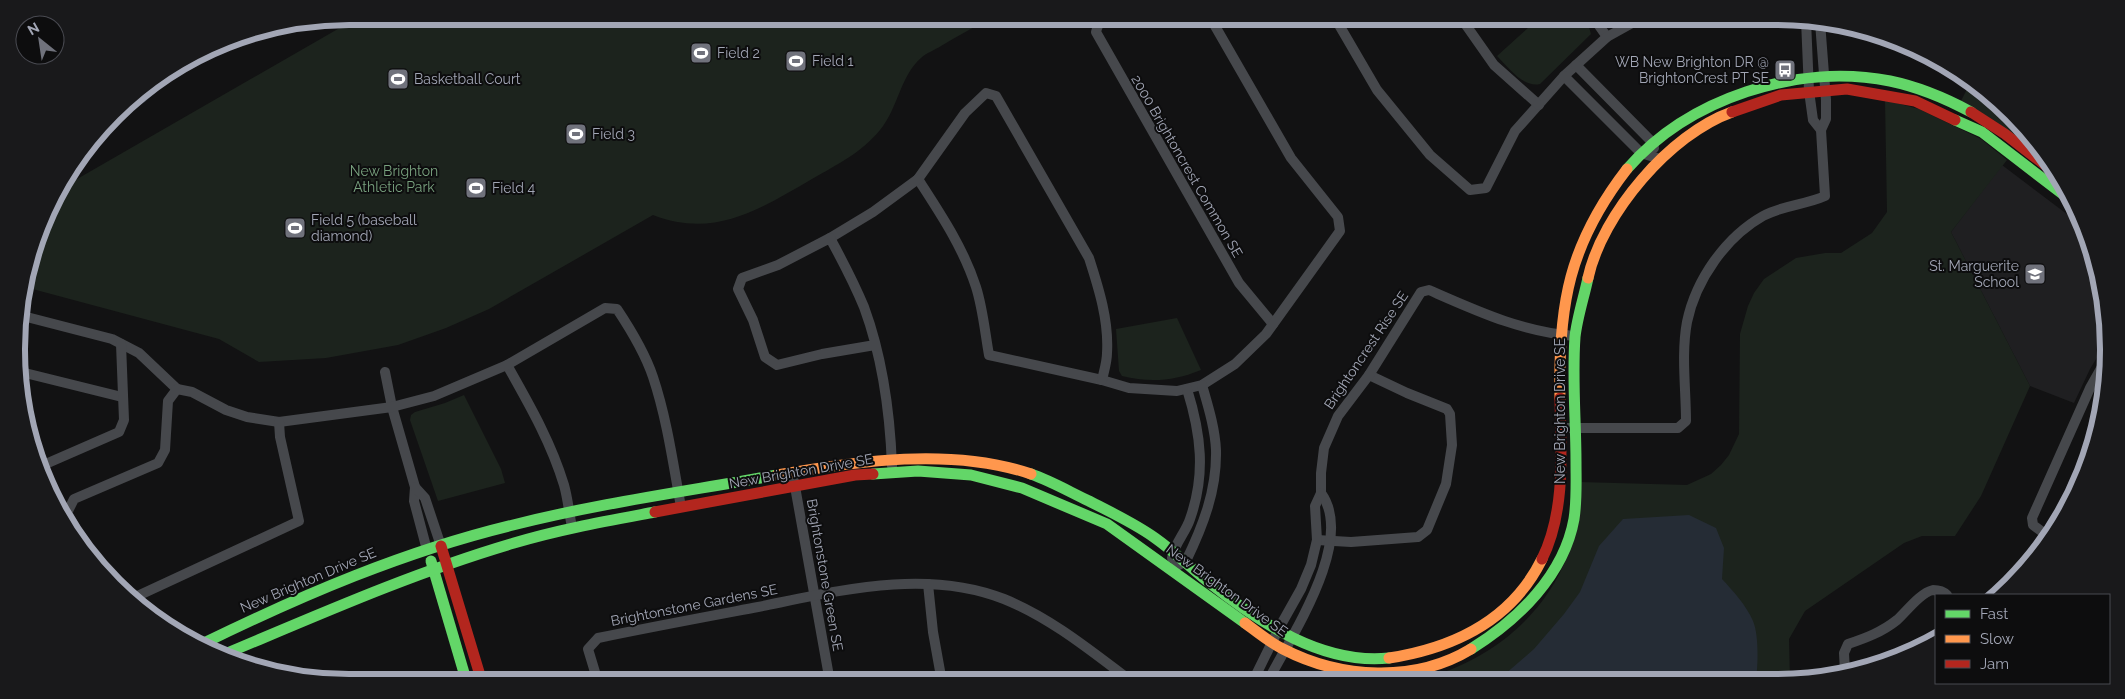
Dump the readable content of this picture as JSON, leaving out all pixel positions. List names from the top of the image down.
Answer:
{
  "streets": {
    "street": [
      "2000 Brightoncrest Common SE",
      "Brightoncrest Rise SE",
      "New Brighton Drive SE",
      "Brightonstone Green SE",
      "Brightonstone Gardens SE"
    ]
  },
  "crossings": [
    ["Brightoncrest Rise SE", "New Brighton Drive SE"],
    ["New Brighton Drive SE", "Brightonstone Green SE"],
    ["Brightonstone Green SE", "Brightonstone Gardens SE"]
  ],
  "parks": ["New Brighton Athletic Park"],
  "places": {
    "sports": [
      "Field 2",
      "Field 1",
      "Basketball Court",
      "Field 3",
      "Field 4",
      "Field 5 (baseball diamond)"
    ],
    "bus stop": ["WB New Brighton DR @ BrightonCrest PT SE"],
    "school or university": ["St. Marguerite School"]
  },
  "legend": ["Fast", "Slow", "Jam"],
  "north": "top left"
}
